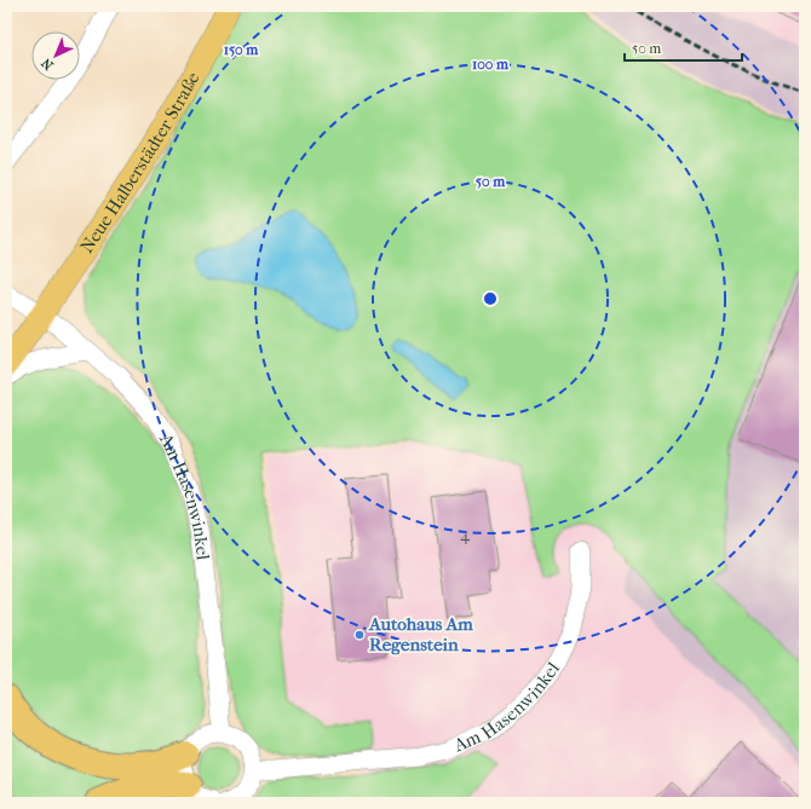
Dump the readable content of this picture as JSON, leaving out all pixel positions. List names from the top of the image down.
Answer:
{
  "streets": {
    "main road": ["Neue Halberstädter Straße"],
    "street": ["Am Hasenwinkel"]
  },
  "crossings": [
    ["Neue Halberstädter Straße", "Am Hasenwinkel"]
  ],
  "places": ["Autohaus Am Regenstein"],
  "house_numbers": ["4"],
  "scale_bar": "50 m",
  "north": "bottom left",
  "rings": ["150 m", "100 m", "50 m"]
}
